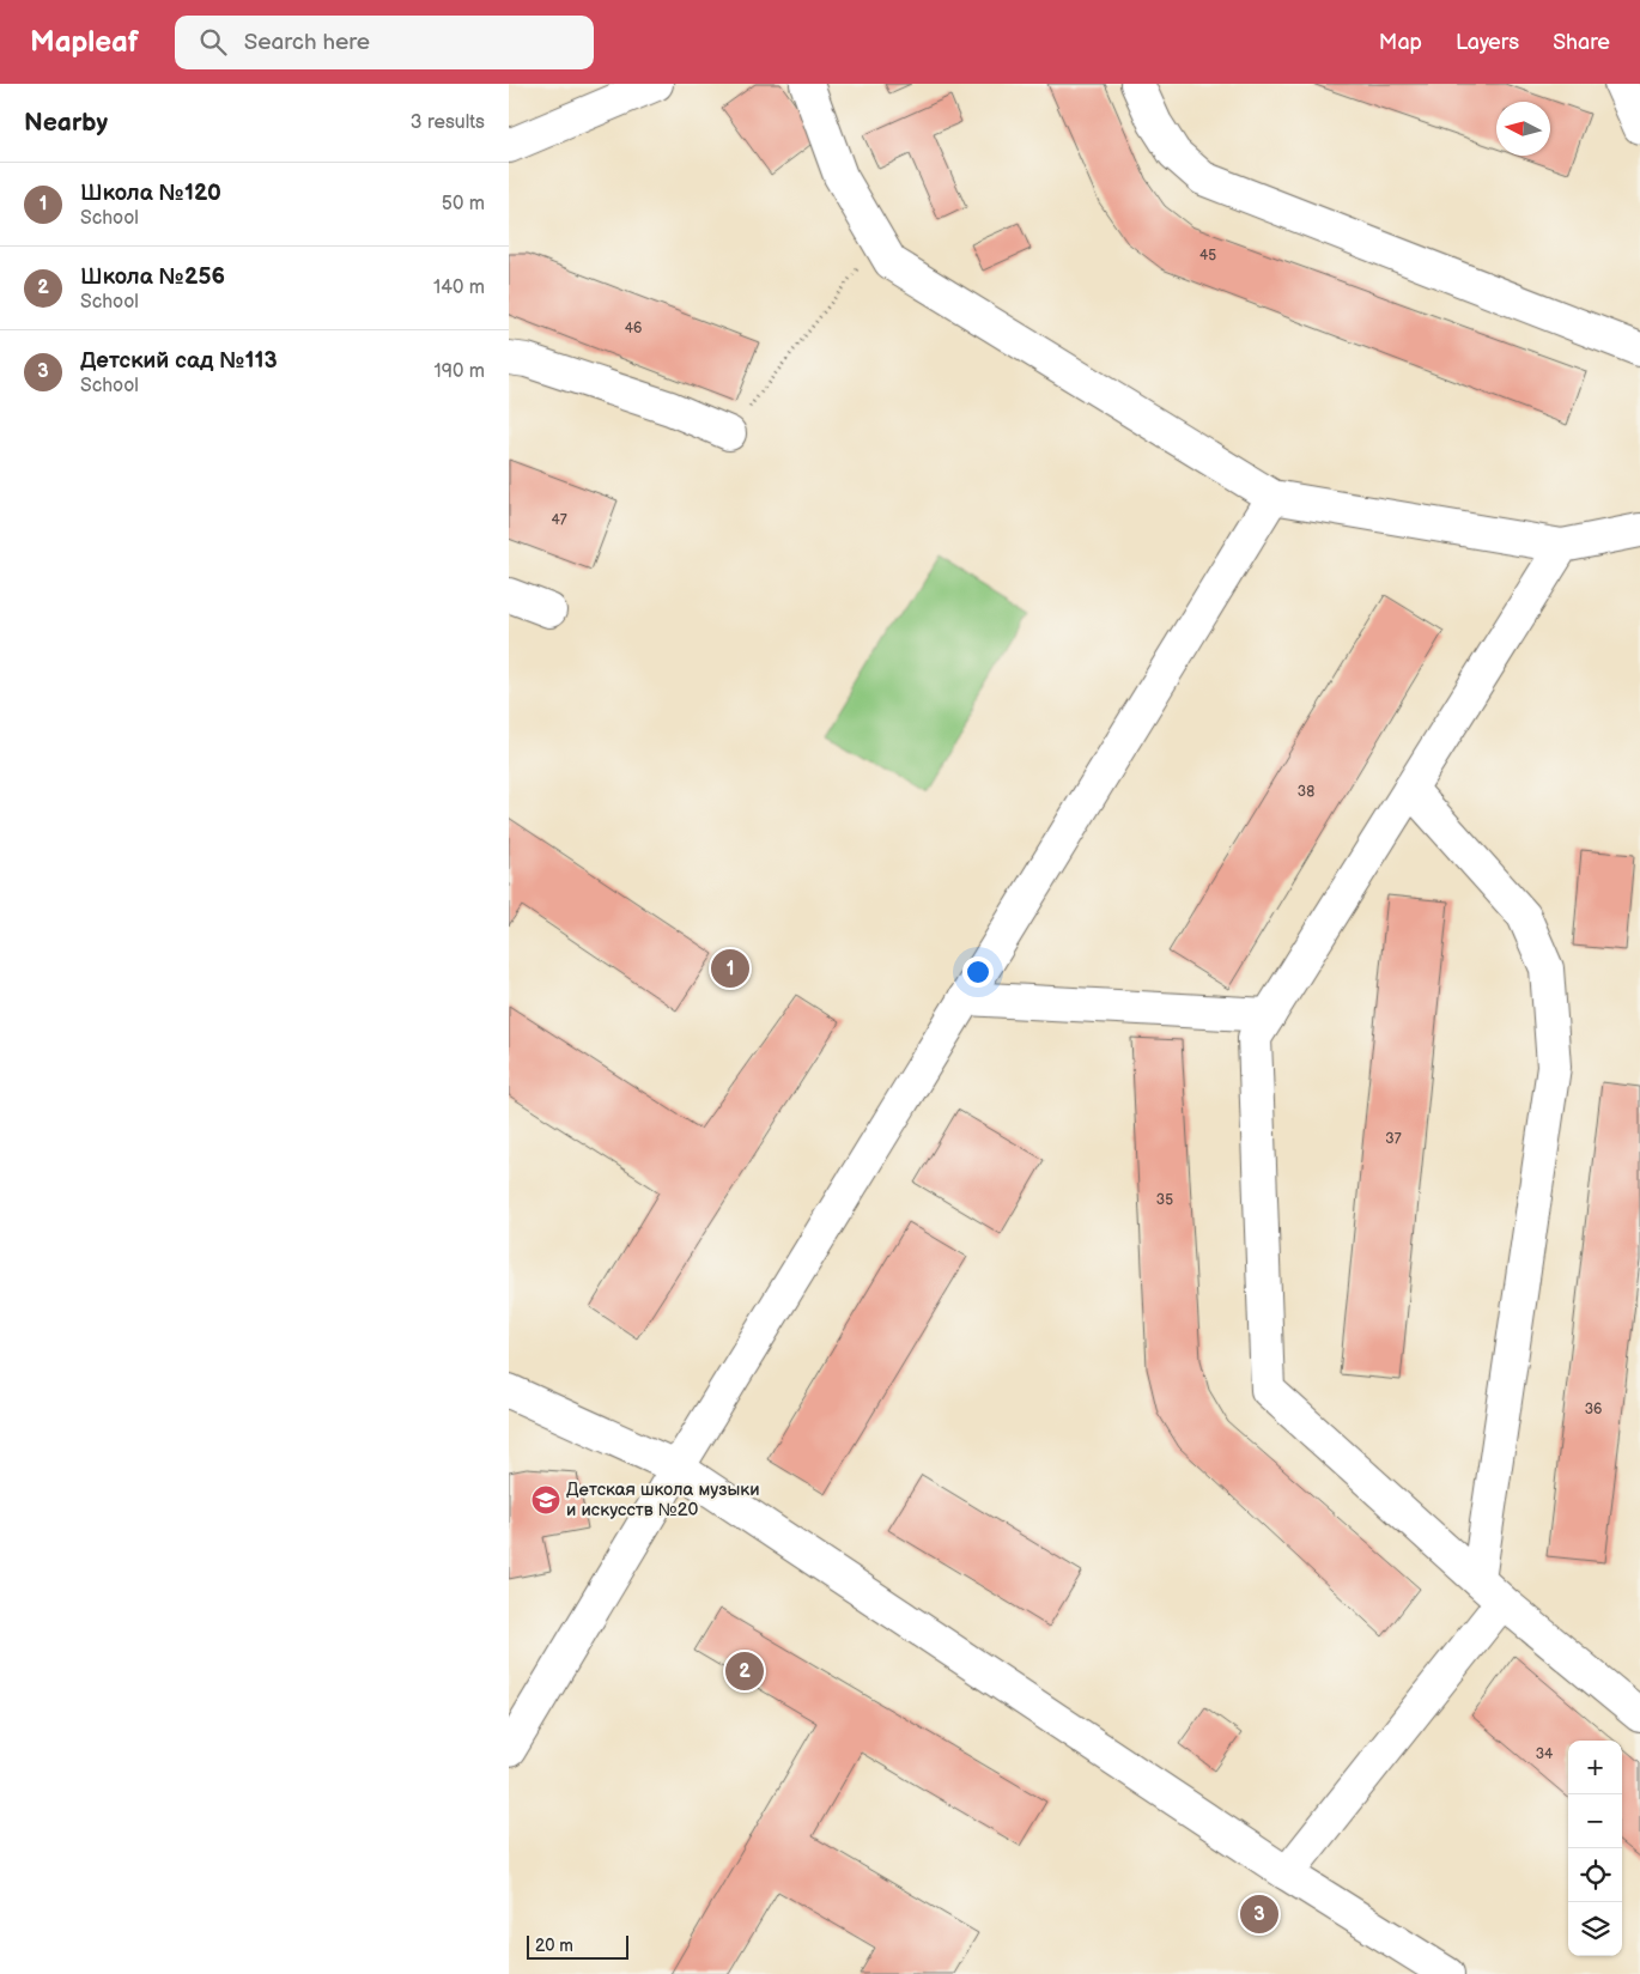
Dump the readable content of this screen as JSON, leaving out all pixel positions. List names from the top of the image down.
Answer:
{
  "places": {
    "school or university": ["Детская школа музыки и искусств №20"]
  },
  "house_numbers": [
    "45",
    "46",
    "47",
    "38",
    "37",
    "35",
    "36",
    "34"
  ],
  "scale_bar": "20 m",
  "north": "left",
  "page": {
    "header": "Mapleaf",
    "search": "Search here",
    "nav": ["Map", "Layers", "Share"],
    "heading": ["Nearby", "3 results"],
    "list": [
      {
        "mark": "1",
        "name": "Школа №120",
        "note": "School",
        "value": "50 m"
      },
      {
        "mark": "2",
        "name": "Школа №256",
        "note": "School",
        "value": "140 m"
      },
      {
        "mark": "3",
        "name": "Детский сад №113",
        "note": "School",
        "value": "190 m"
      }
    ],
    "pins": ["1", "2", "3"],
    "map_buttons": ["+", "−"],
    "scale": "20 m"
  }
}
